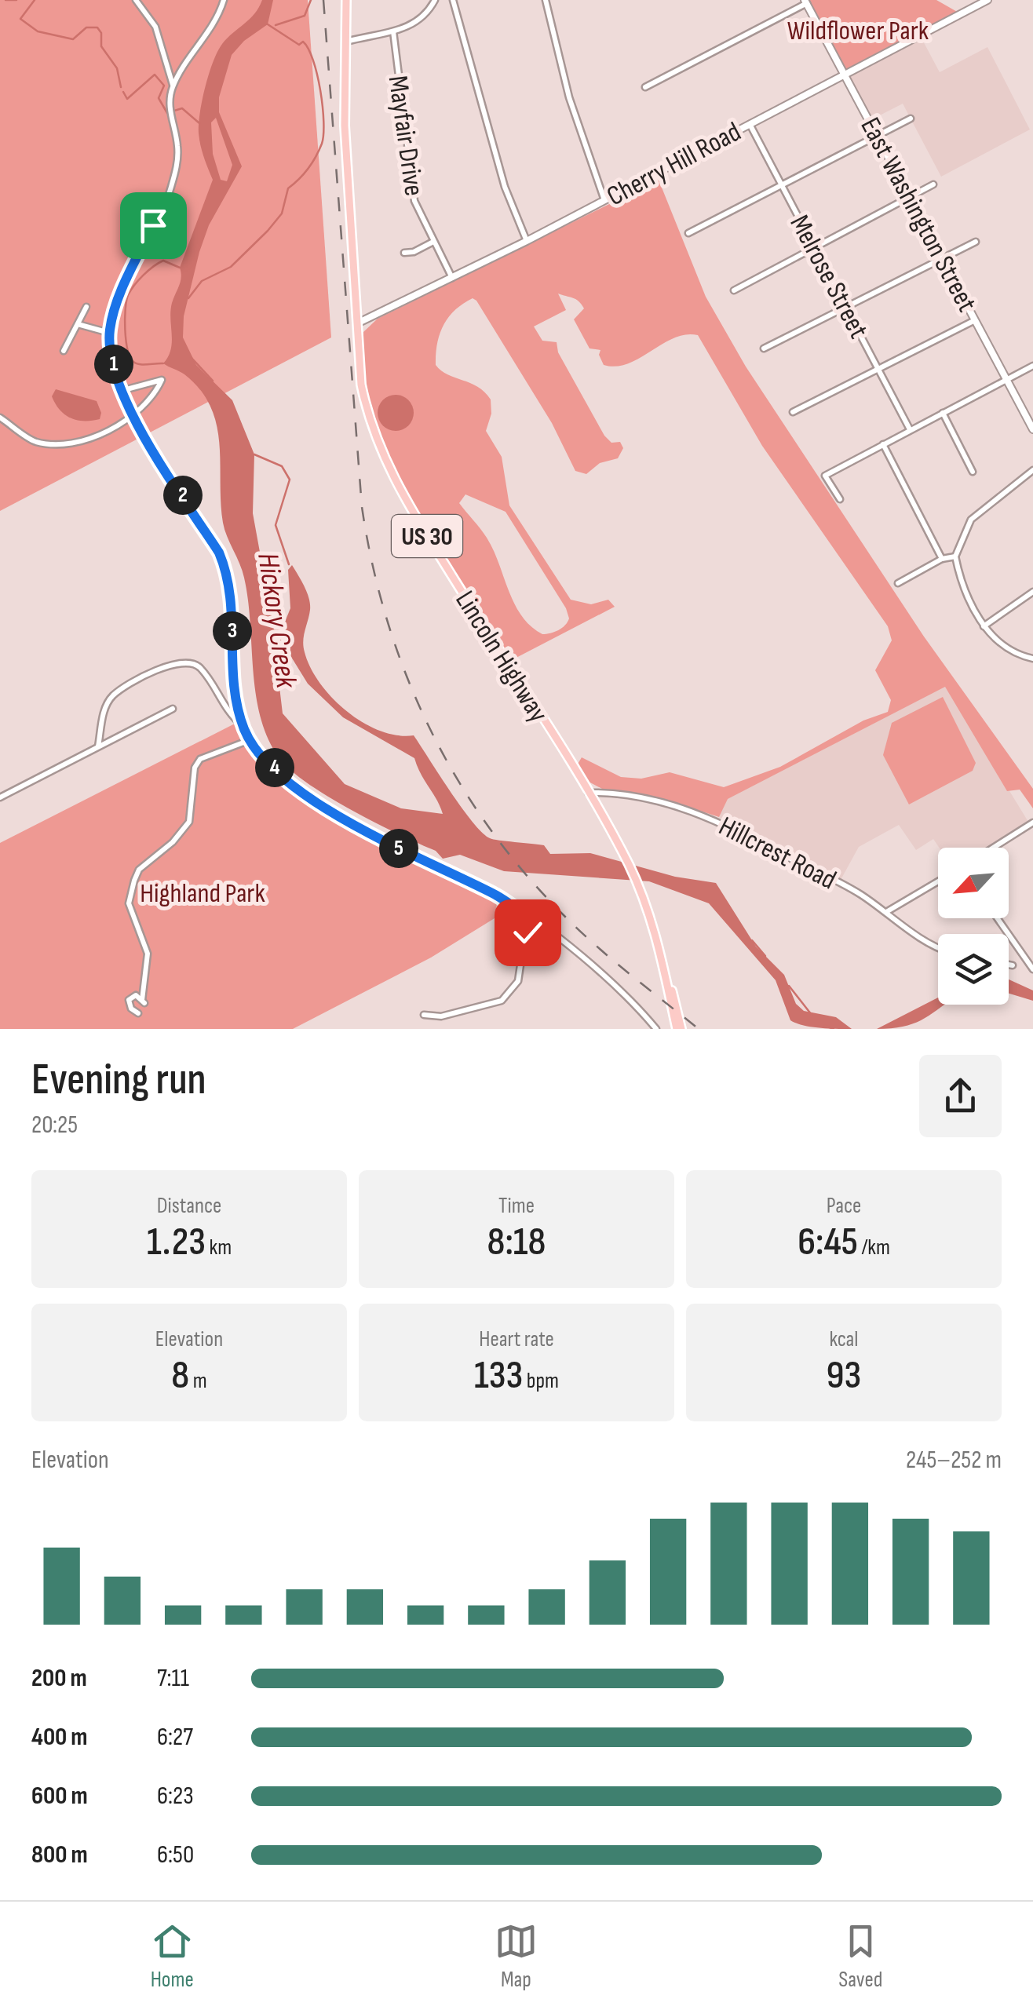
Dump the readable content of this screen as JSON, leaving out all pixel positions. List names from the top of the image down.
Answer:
{
  "streets": {
    "main road": ["US 30", "Lincoln Highway"],
    "street": [
      "Mayfair Drive",
      "Cherry Hill Road",
      "East Washington Street",
      "Melrose Street",
      "Hillcrest Road"
    ]
  },
  "crossings": [
    ["Mayfair Drive", "Cherry Hill Road"],
    ["Cherry Hill Road", "East Washington Street"],
    ["Cherry Hill Road", "Melrose Street"],
    ["Cherry Hill Road", "Lincoln Highway"],
    ["Lincoln Highway", "Hillcrest Road"]
  ],
  "water": ["Hickory Creek"],
  "parks": ["Wildflower Park", "Highland Park"],
  "north": "bottom left",
  "page": {
    "pins": [
      "1",
      "2",
      "3",
      "4",
      "5"
    ],
    "heading": ["Evening run", "20:25"],
    "stats": [
      ["Distance", "1.23 km"],
      ["Time", "8:18"],
      ["Pace", "6:45 /km"],
      ["Elevation", "8 m"],
      ["Heart rate", "133 bpm"],
      ["kcal", "93"]
    ],
    "chart": ["Elevation", "245–252 m"],
    "list": [
      {
        "name": "200 m",
        "note": "7:11"
      },
      {
        "name": "400 m",
        "note": "6:27"
      },
      {
        "name": "600 m",
        "note": "6:23"
      },
      {
        "name": "800 m",
        "note": "6:50"
      }
    ],
    "tabs": ["Home", "Map", "Saved"]
  }
}
